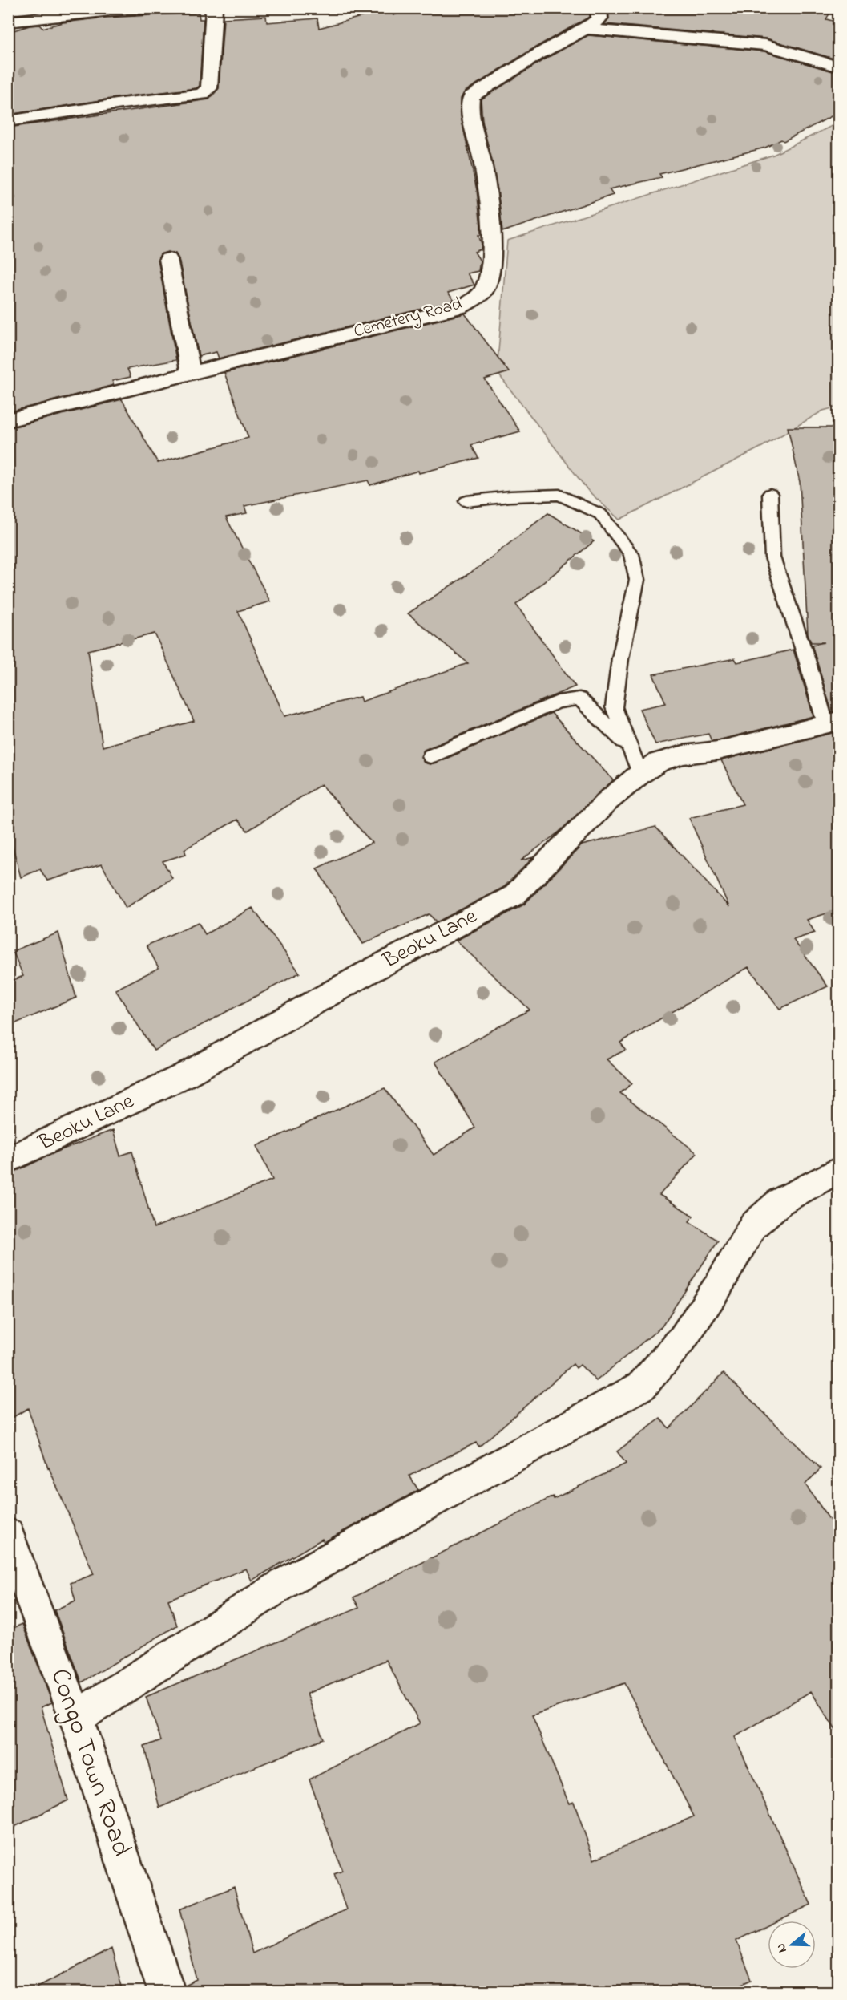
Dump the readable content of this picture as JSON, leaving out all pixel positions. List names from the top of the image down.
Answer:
{
  "streets": {
    "street": ["Cemetery Road", "Beoku Lane", "Congo Town Road"]
  },
  "north": "left"
}
